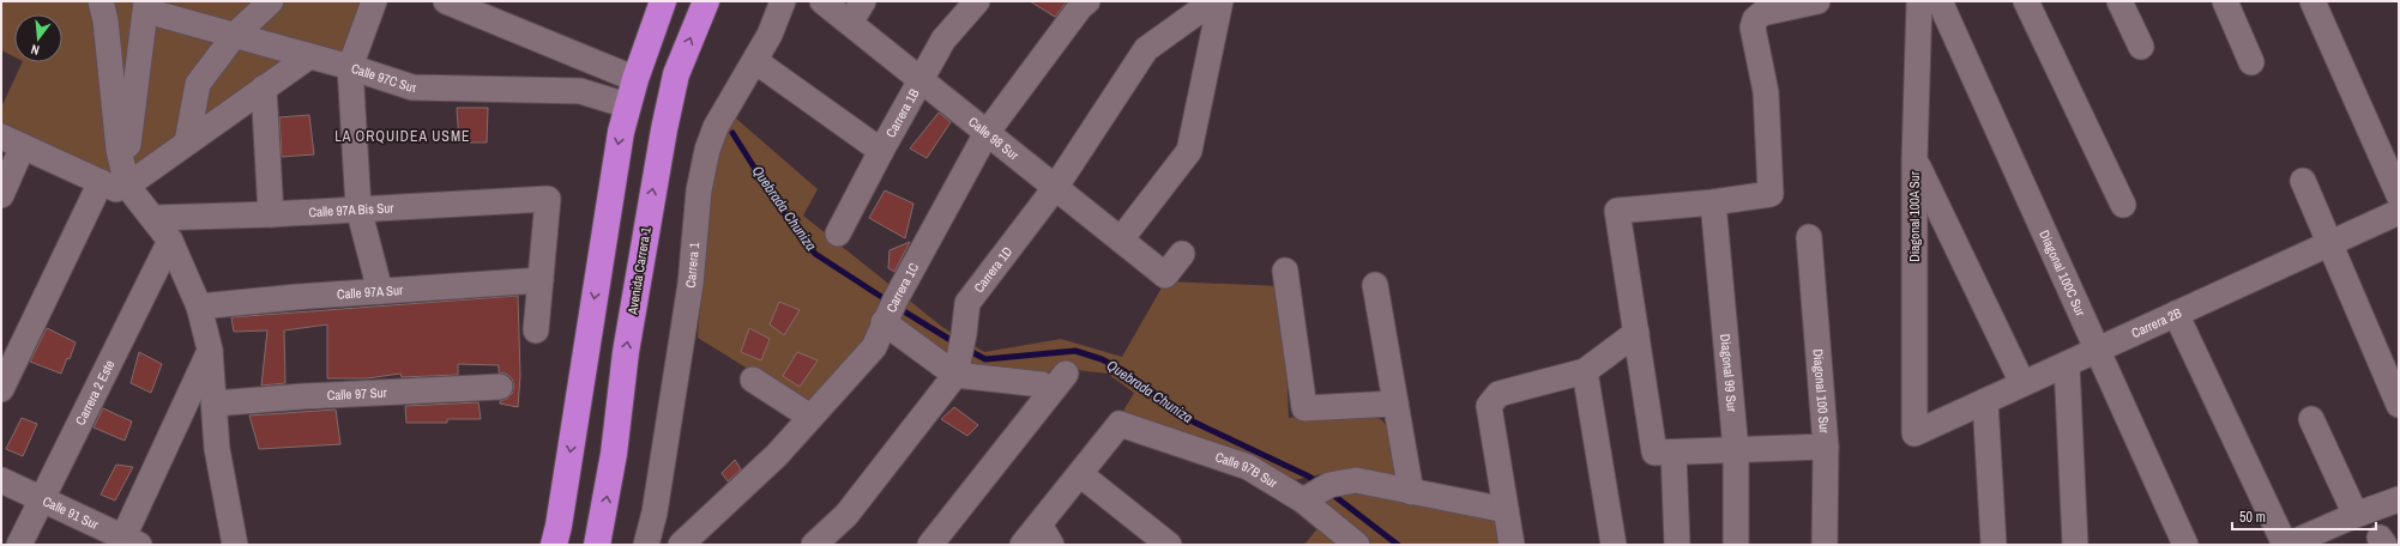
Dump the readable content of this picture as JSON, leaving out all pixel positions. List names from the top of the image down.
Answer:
{
  "streets": {
    "highway": ["Avenida Carrera 1"],
    "street": [
      "Calle 97C Sur",
      "Carrera 1B",
      "Calle 98 Sur",
      "Calle 97A Bis Sur",
      "Diagonal 100A Sur",
      "Carrera 1",
      "Carrera 1D",
      "Diagonal 100C Sur",
      "Carrera 1C",
      "Calle 97A Sur",
      "Carrera 2B",
      "Diagonal 99 Sur",
      "Diagonal 100 Sur",
      "Carrera 2 Este",
      "Calle 97 Sur",
      "Calle 97B Sur",
      "Calle 91 Sur"
    ]
  },
  "crossings": [
    ["Carrera 1B", "Calle 98 Sur"],
    ["Calle 98 Sur", "Carrera 1D"],
    ["Calle 98 Sur", "Carrera 1C"],
    ["Calle 97A Bis Sur", "Calle 97A Sur"],
    ["Diagonal 100A Sur", "Carrera 2B"],
    ["Diagonal 100C Sur", "Carrera 2B"],
    ["Carrera 2 Este", "Calle 91 Sur"]
  ],
  "districts": ["LA ORQUIDEA USME"],
  "water": ["Quebrada Chuniza"],
  "scale_bar": "50 m",
  "north": "bottom"
}
